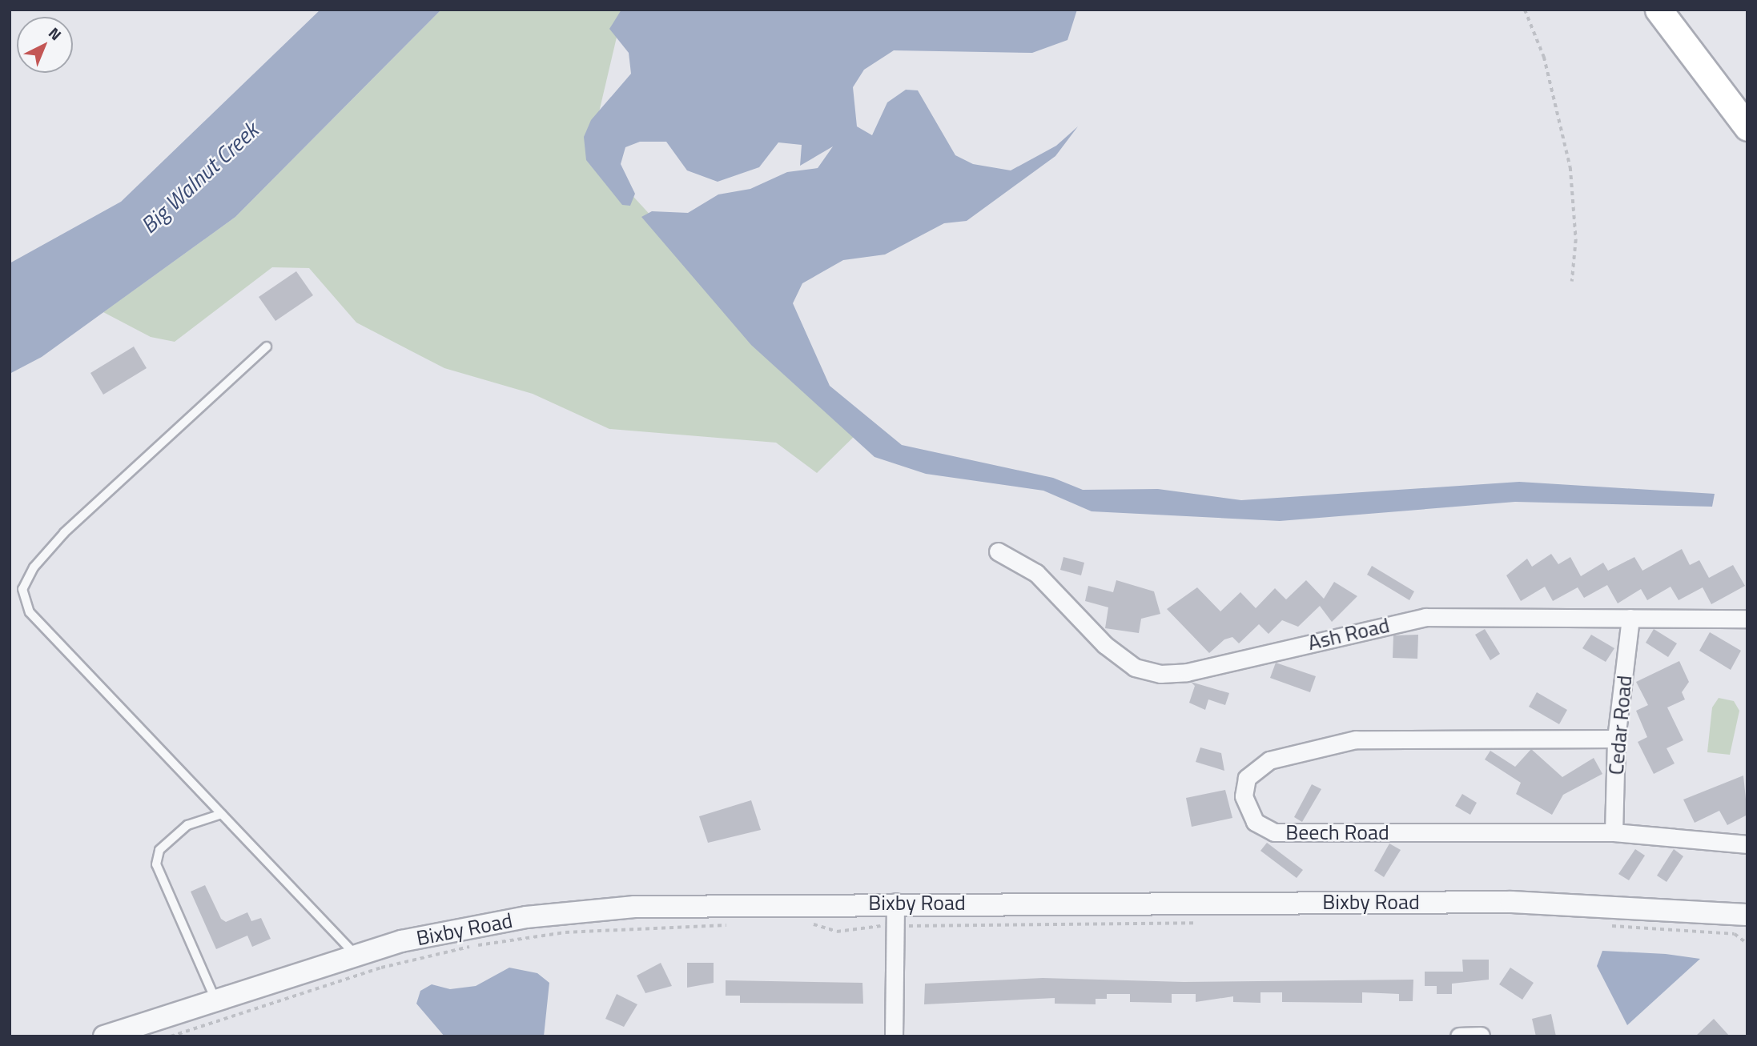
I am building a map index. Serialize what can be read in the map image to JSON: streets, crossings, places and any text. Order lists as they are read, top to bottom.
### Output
{
  "streets": {
    "street": [
      "Ash Road",
      "Cedar Road",
      "Beech Road",
      "Bixby Road"
    ]
  },
  "crossings": [
    ["Ash Road", "Cedar Road"],
    ["Cedar Road", "Beech Road"]
  ],
  "water": ["Big Walnut Creek"],
  "north": "top right"
}
